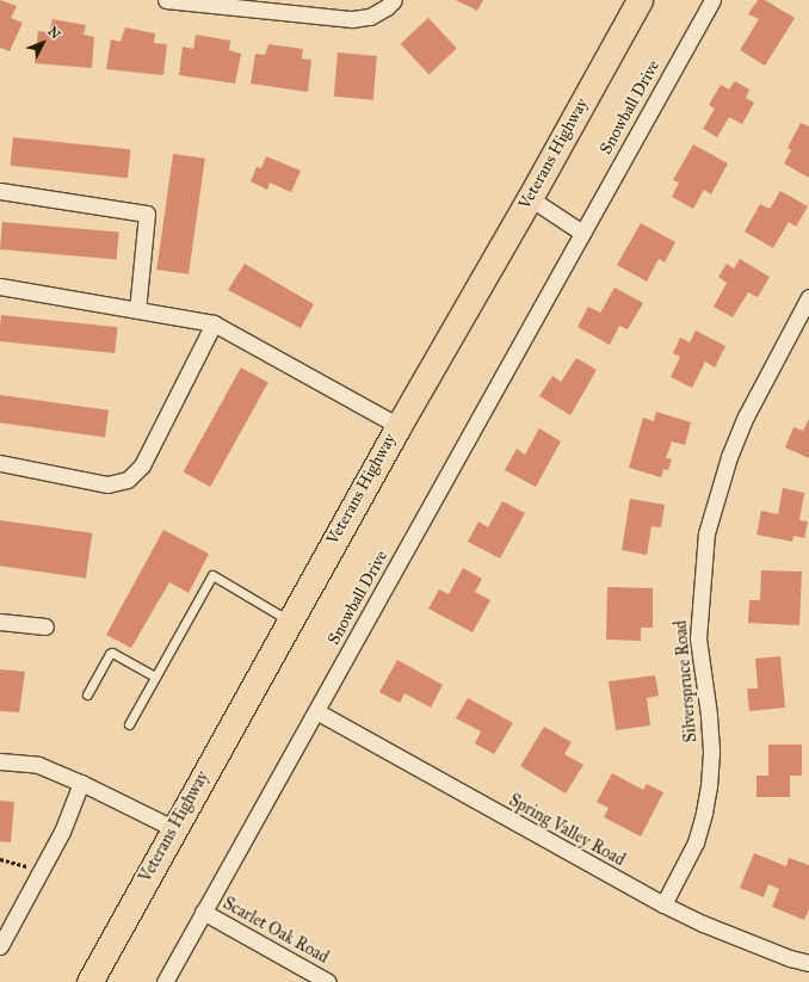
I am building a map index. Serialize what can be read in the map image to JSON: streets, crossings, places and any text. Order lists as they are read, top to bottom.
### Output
{
  "streets": {
    "main road": ["Veterans Highway"],
    "street": [
      "Snowball Drive",
      "Silverspruce Road",
      "Spring Valley Road",
      "Scarlet Oak Road"
    ]
  },
  "crossings": [
    ["Snowball Drive", "Spring Valley Road"],
    ["Snowball Drive", "Scarlet Oak Road"],
    ["Silverspruce Road", "Spring Valley Road"]
  ],
  "north": "top right"
}
